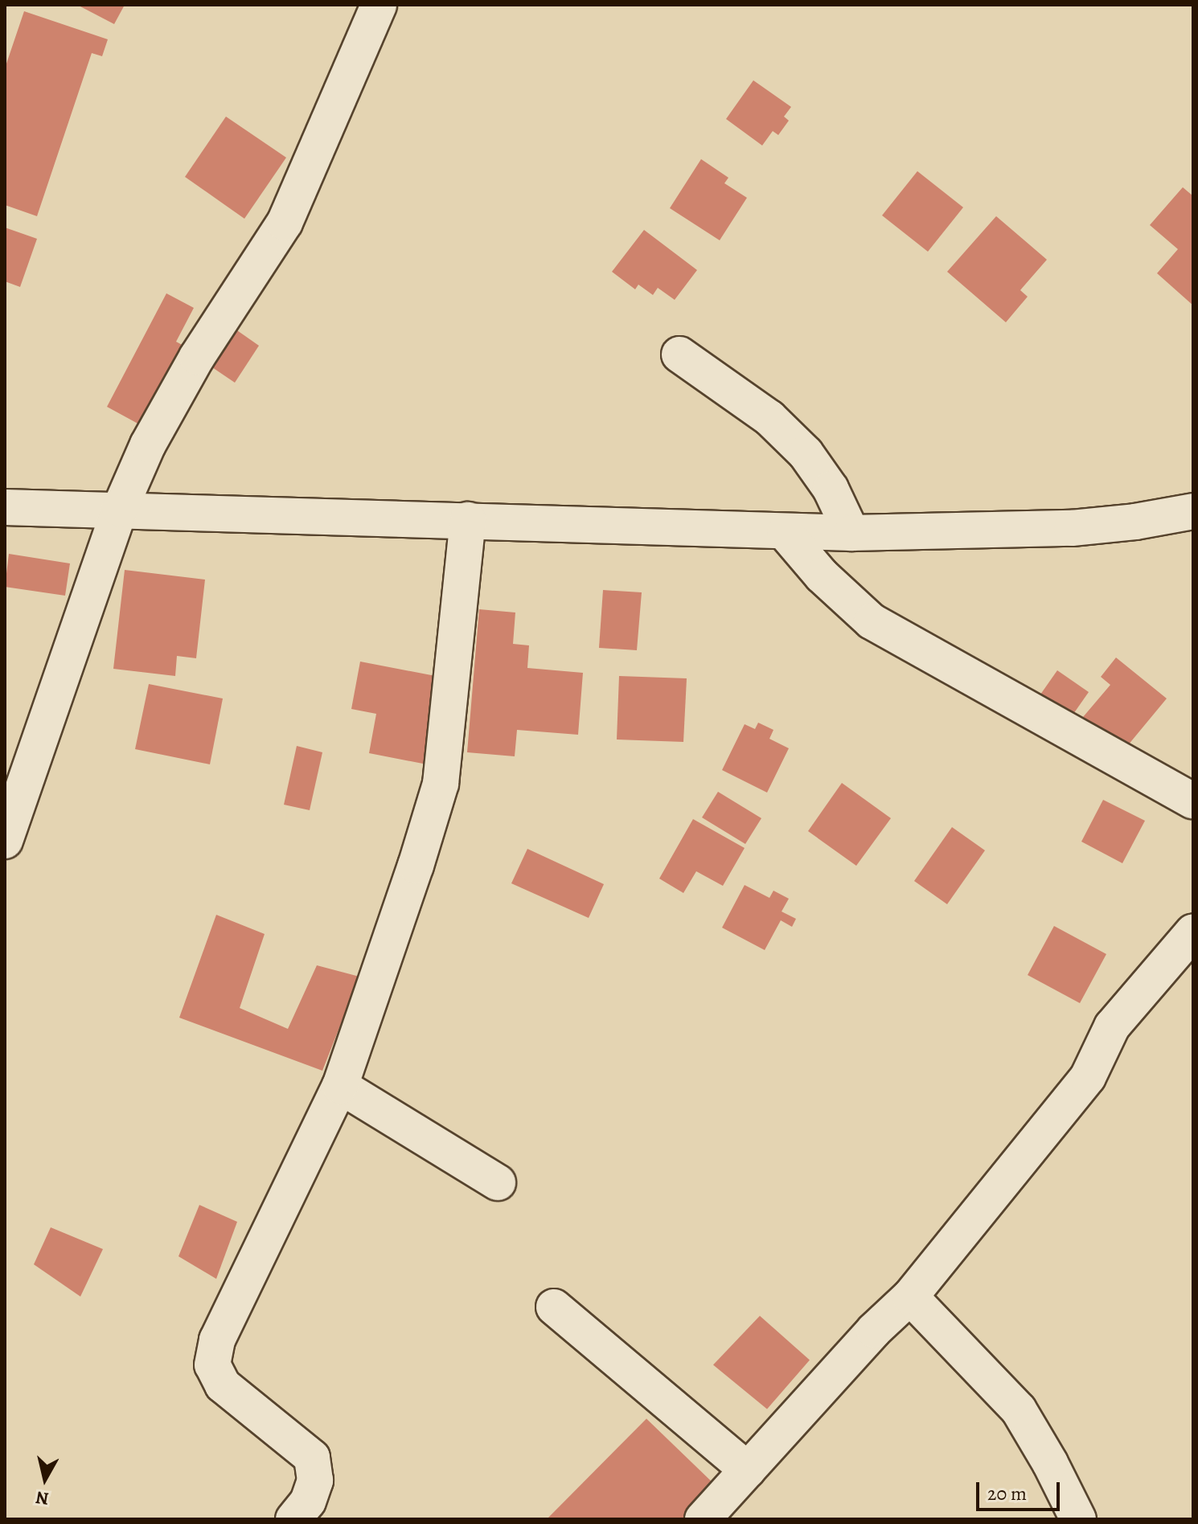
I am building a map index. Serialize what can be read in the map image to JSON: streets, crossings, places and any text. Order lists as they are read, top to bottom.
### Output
{
  "scale_bar": "20 m",
  "north": "bottom"
}
